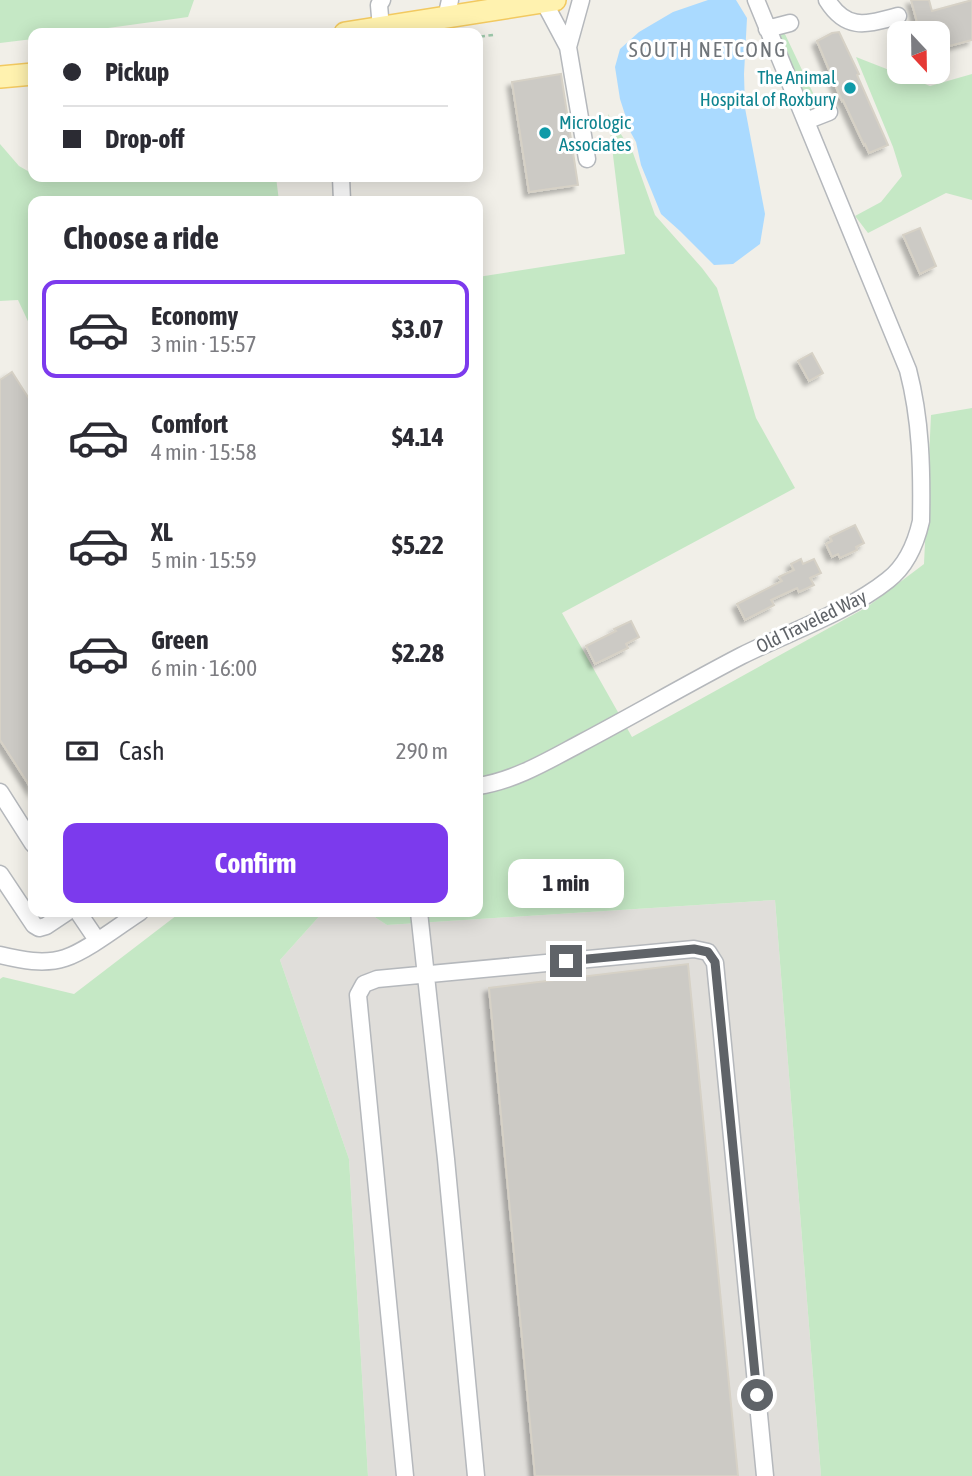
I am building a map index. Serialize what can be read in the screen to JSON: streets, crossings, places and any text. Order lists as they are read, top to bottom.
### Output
{
  "streets": {
    "street": ["Old Traveled Way"]
  },
  "districts": ["SOUTH NETCONG"],
  "places": ["The Animal Hospital of Roxbury", "Micrologic Associates"],
  "north": "bottom",
  "page": {
    "banner": ["Pickup", "Drop-off"],
    "heading": "Choose a ride",
    "list": [
      {
        "name": "Economy",
        "note": "3 min · 15:57",
        "value": "$3.07"
      },
      {
        "name": "Comfort",
        "note": "4 min · 15:58",
        "value": "$4.14"
      },
      {
        "name": "XL",
        "note": "5 min · 15:59",
        "value": "$5.22"
      },
      {
        "name": "Green",
        "note": "6 min · 16:00",
        "value": "$2.28"
      }
    ],
    "pay": ["Cash", "290 m"],
    "buttons": "Confirm",
    "bubble": "1 min"
  }
}
